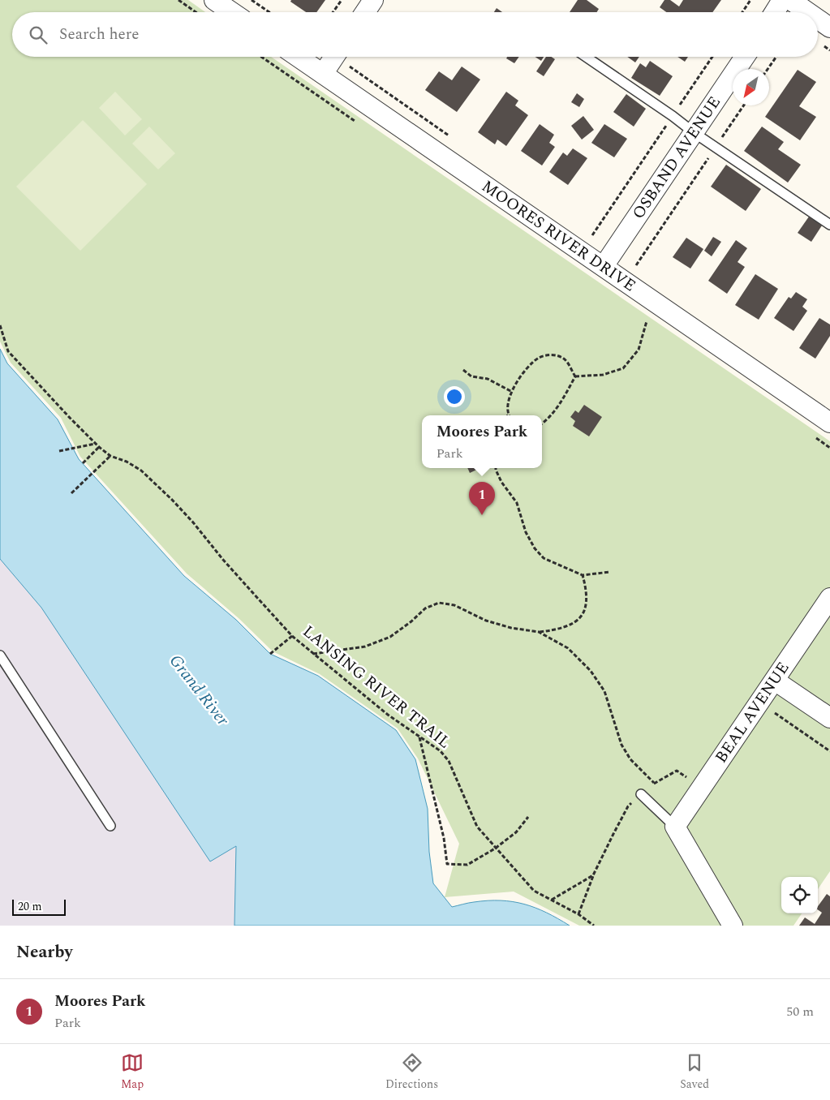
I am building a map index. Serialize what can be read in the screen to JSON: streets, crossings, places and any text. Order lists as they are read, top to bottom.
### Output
{
  "streets": {
    "street": ["OSBAND AVENUE", "MOORES RIVER DRIVE", "BEAL AVENUE"],
    "path": ["LANSING RIVER TRAIL"]
  },
  "crossings": [
    ["OSBAND AVENUE", "MOORES RIVER DRIVE"]
  ],
  "water": ["Grand River"],
  "scale_bar": "20 m",
  "north": "bottom left",
  "page": {
    "search": "Search here",
    "popup": ["Moores Park", "Park"],
    "pins": "1",
    "scale": "20 m",
    "heading": "Nearby",
    "list": [
      {
        "mark": "1",
        "name": "Moores Park",
        "note": "Park",
        "value": "50 m"
      }
    ],
    "nav": ["Map", "Directions", "Saved"]
  }
}
